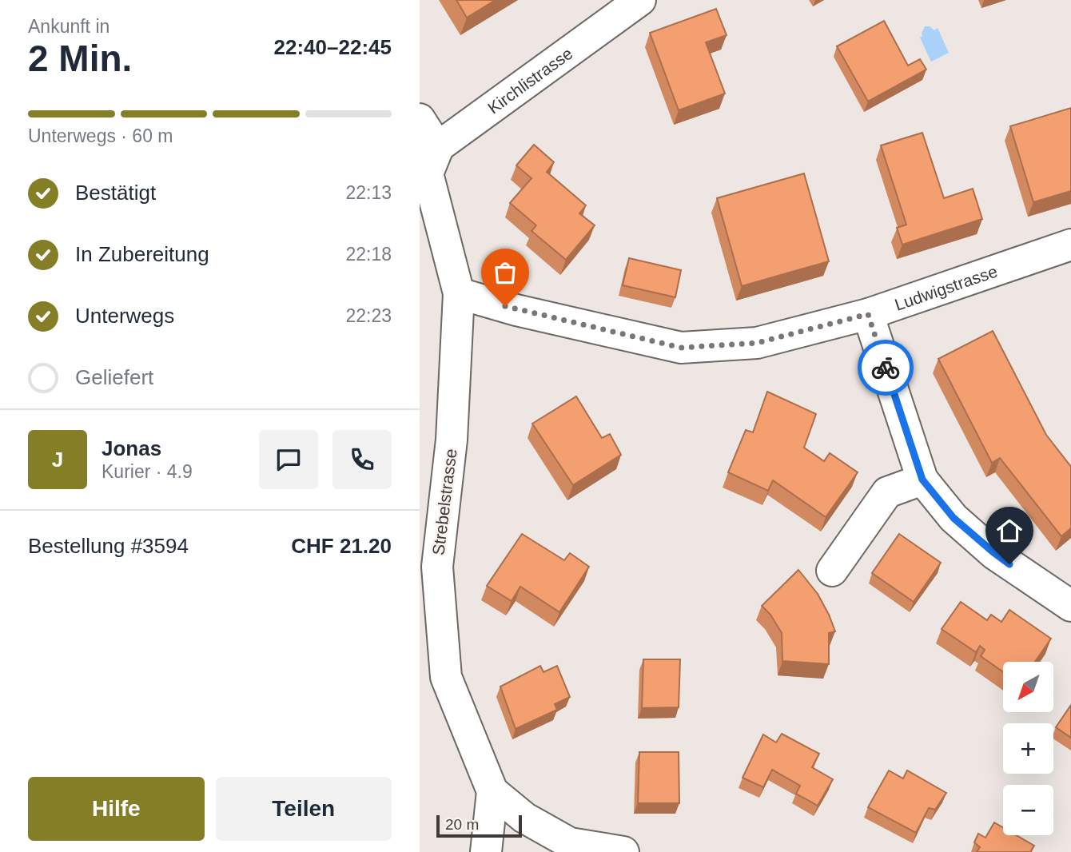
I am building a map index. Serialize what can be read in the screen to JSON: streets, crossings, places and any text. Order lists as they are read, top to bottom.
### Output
{
  "streets": {
    "street": ["Kirchlistrasse", "Ludwigstrasse", "Strebelstrasse"]
  },
  "crossings": [
    ["Kirchlistrasse", "Strebelstrasse"],
    ["Ludwigstrasse", "Strebelstrasse"]
  ],
  "scale_bar": "20 m",
  "north": "bottom left",
  "page": {
    "heading": ["2 Min.", "Ankunft in", "22:40–22:45"],
    "panel": [
      "Jonas",
      "Kurier · 4.9",
      "Bestellung #3594",
      "CHF 21.20"
    ],
    "bar": "Unterwegs · 60 m",
    "list": [
      ["Bestätigt", "22:13"],
      ["In Zubereitung", "22:18"],
      ["Unterwegs", "22:23"],
      "Geliefert"
    ],
    "round": "J",
    "map_buttons": ["+", "−"],
    "buttons": ["Hilfe", "Teilen"],
    "scale": "20 m"
  }
}
